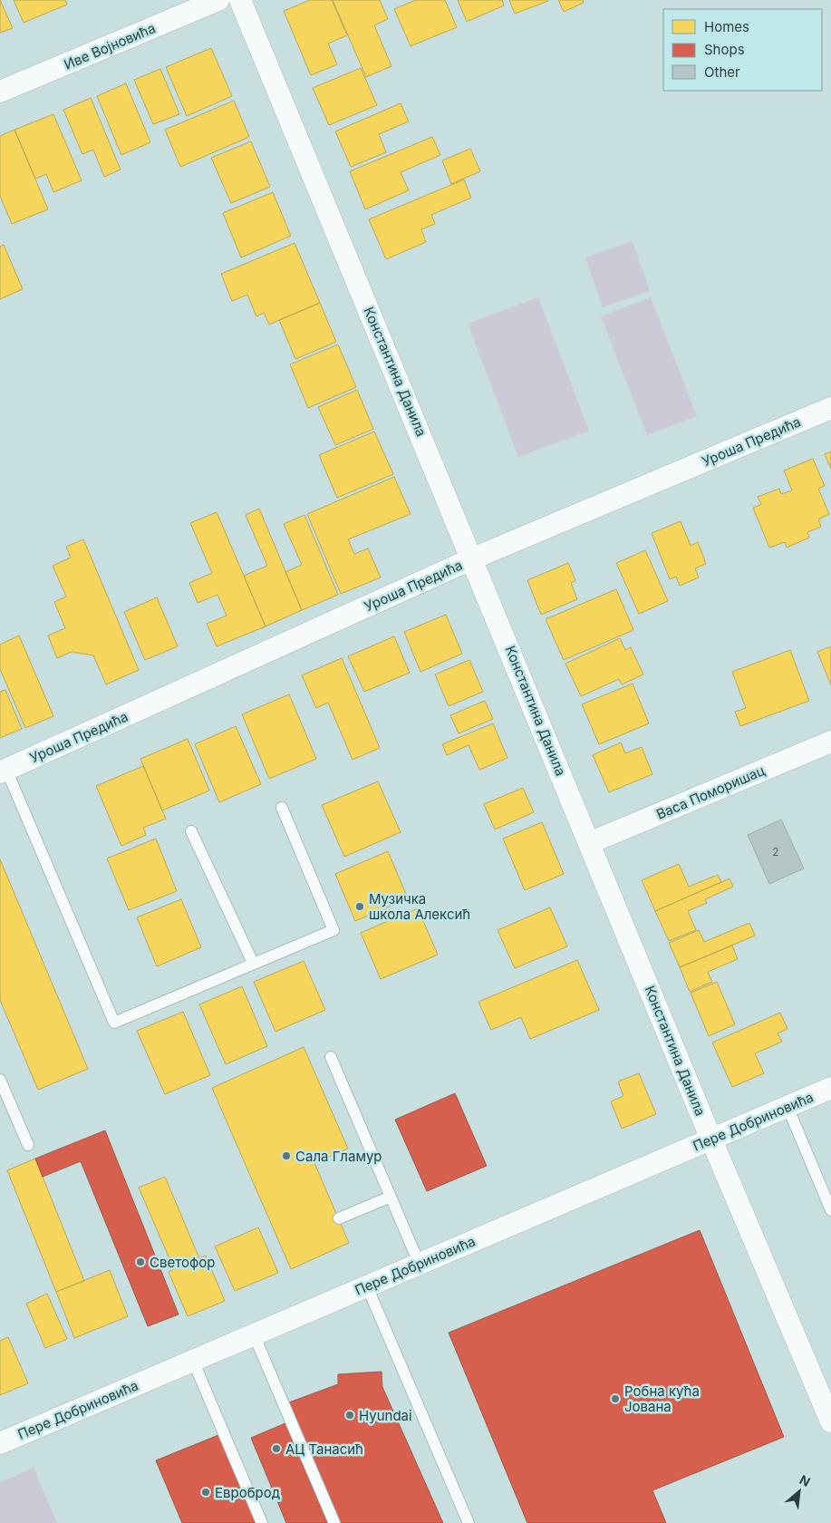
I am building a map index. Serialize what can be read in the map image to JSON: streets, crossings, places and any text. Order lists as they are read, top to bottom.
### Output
{
  "streets": {
    "street": [
      "Иве Војновића",
      "Константина Данила",
      "Уроша Предића",
      "Васа Поморишац",
      "Пере Добриновића"
    ]
  },
  "crossings": [
    ["Константина Данила", "Уроша Предића"],
    ["Константина Данила", "Васа Поморишац"],
    ["Константина Данила", "Пере Добриновића"]
  ],
  "places": [
    "Музичка школа Алексић",
    "Сала Гламур",
    "Светофор",
    "Робна кућа Јована",
    "Hyundai",
    "АЦ Танасић",
    "Евроброд"
  ],
  "house_numbers": ["2"],
  "legend": ["Homes", "Shops", "Other"],
  "north": "top right"
}
